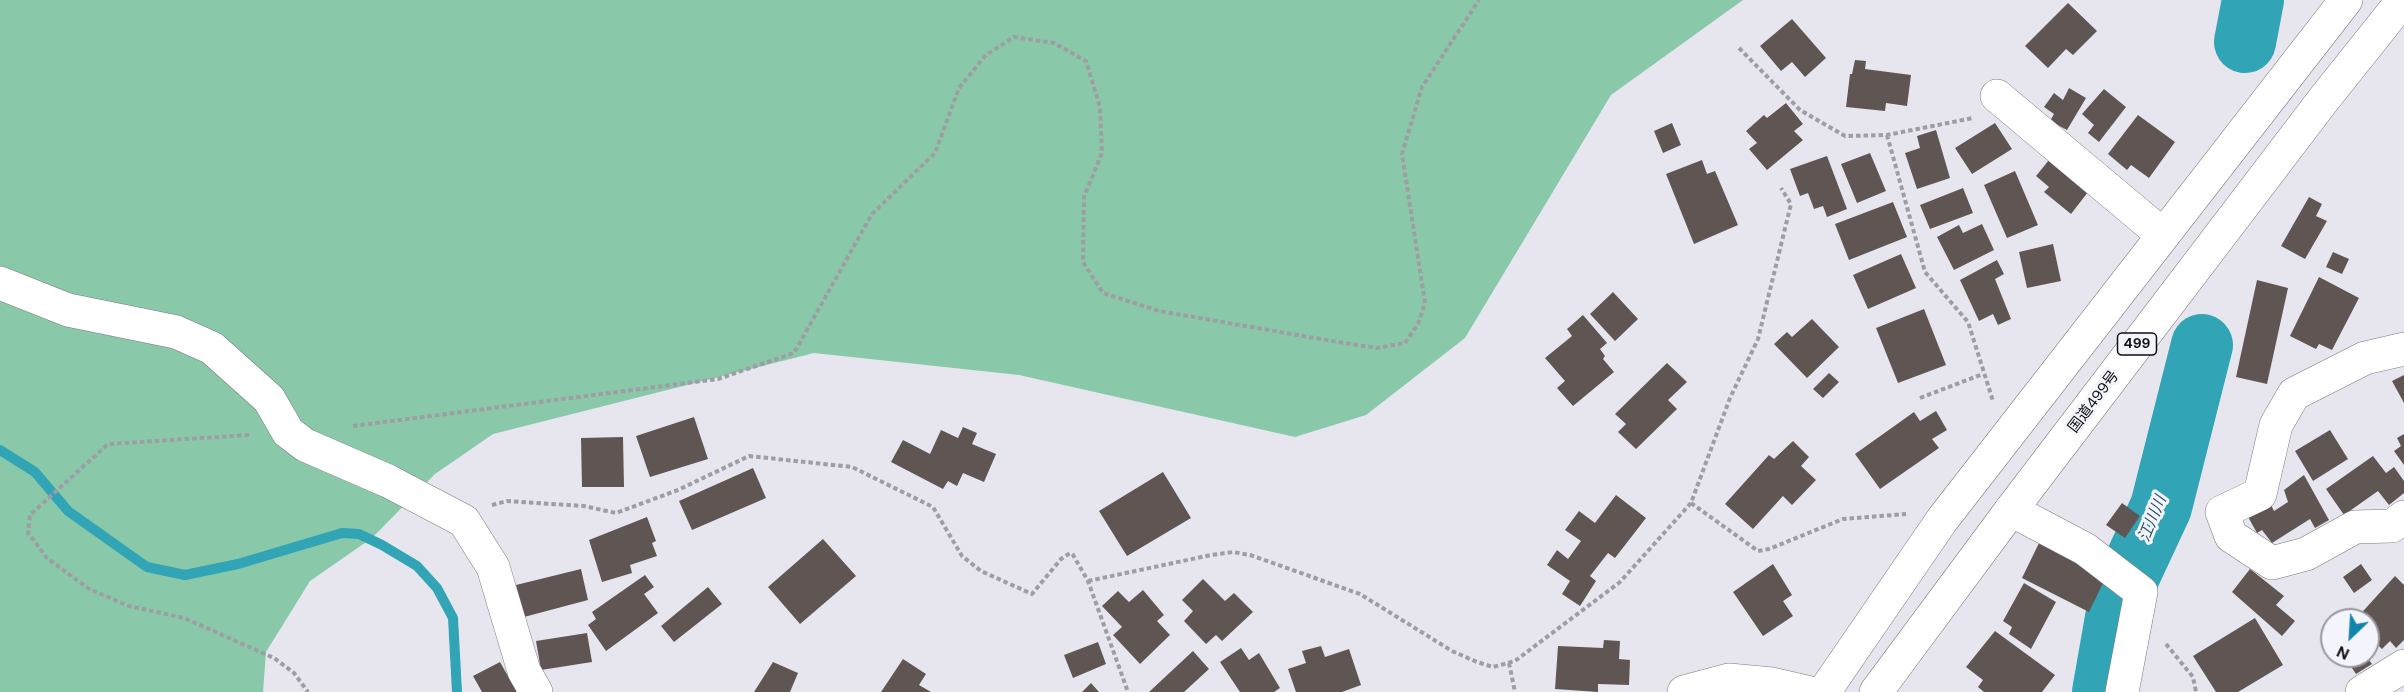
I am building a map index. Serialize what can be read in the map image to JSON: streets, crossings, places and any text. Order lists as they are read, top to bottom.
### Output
{
  "streets": {
    "main road": ["499", "国道499号"]
  },
  "water": ["江川川"],
  "north": "bottom left"
}
